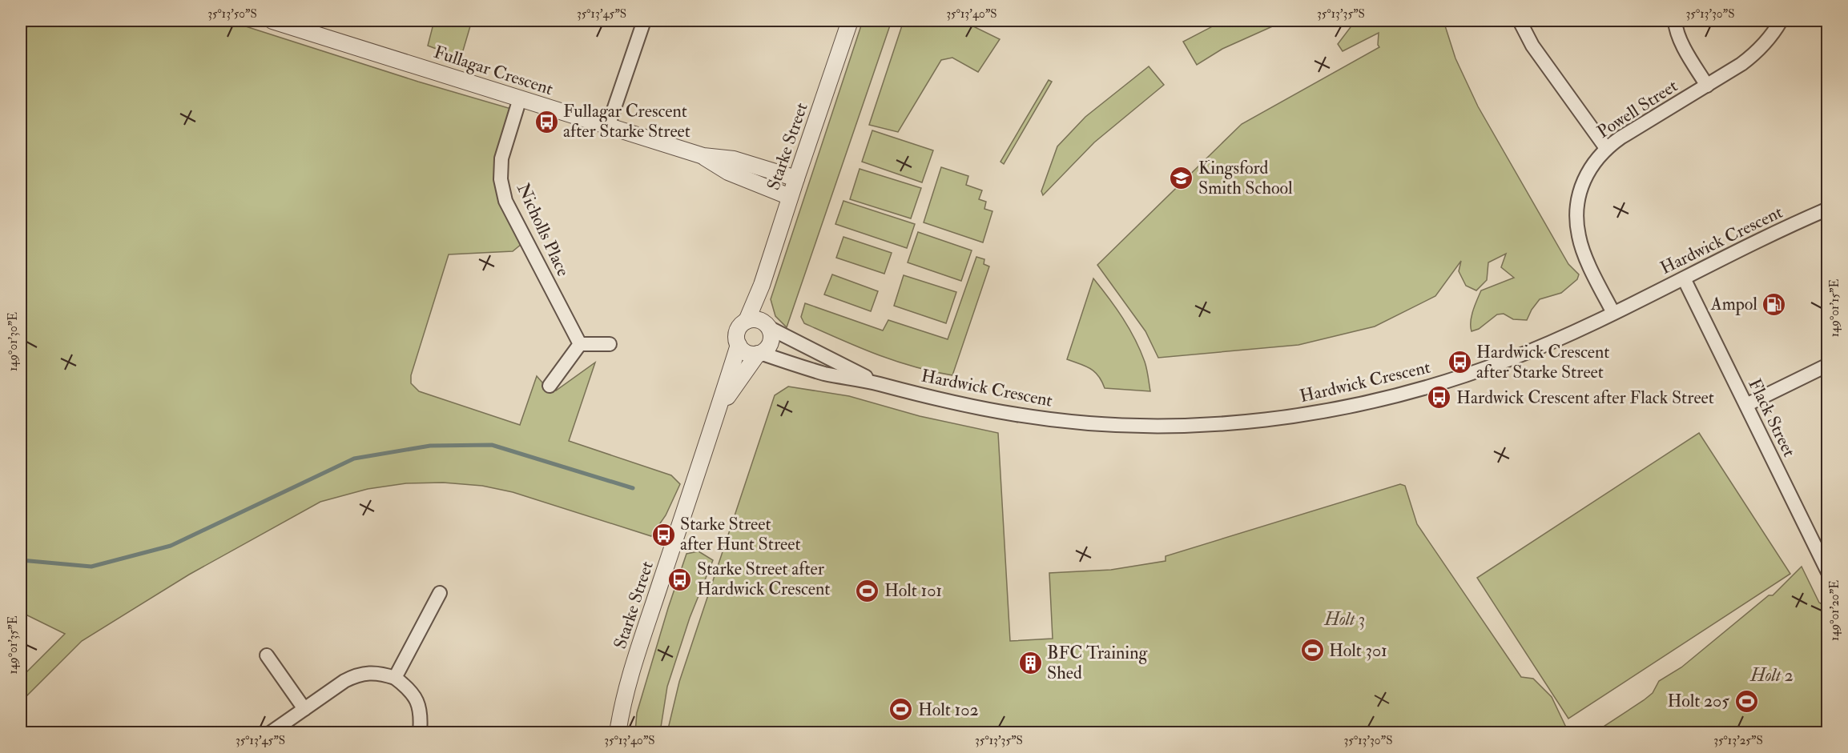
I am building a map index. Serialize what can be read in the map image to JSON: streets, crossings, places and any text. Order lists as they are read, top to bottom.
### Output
{
  "streets": {
    "street": [
      "Fullagar Crescent",
      "Powell Street",
      "Starke Street",
      "Nicholls Place",
      "Hardwick Crescent",
      "Flack Street"
    ]
  },
  "crossings": [
    ["Fullagar Crescent", "Starke Street"],
    ["Fullagar Crescent", "Nicholls Place"],
    ["Powell Street", "Hardwick Crescent"],
    ["Starke Street", "Hardwick Crescent"],
    ["Hardwick Crescent", "Flack Street"]
  ],
  "parks": ["Holt 3", "Holt 2"],
  "places": {
    "bus stop": [
      "Fullagar Crescent after Starke Street",
      "Hardwick Crescent after Starke Street",
      "Hardwick Crescent after Flack Street",
      "Starke Street after Hunt Street",
      "Starke Street after Hardwick Crescent"
    ],
    "school or university": ["Kingsford Smith School"],
    "fuel station": ["Ampol"],
    "sports": [
      "Holt 101",
      "Holt 301",
      "Holt 205",
      "Holt 102"
    ],
    "building": ["BFC Training Shed"]
  },
  "coordinates": [
    "35°13'50\"S",
    "35°13'45\"S",
    "35°13'40\"S",
    "35°13'35\"S",
    "35°13'30\"S",
    "149°01'15\"E",
    "149°01'30\"E",
    "149°01'20\"E",
    "149°01'35\"E",
    "35°13'25\"S"
  ]
}
